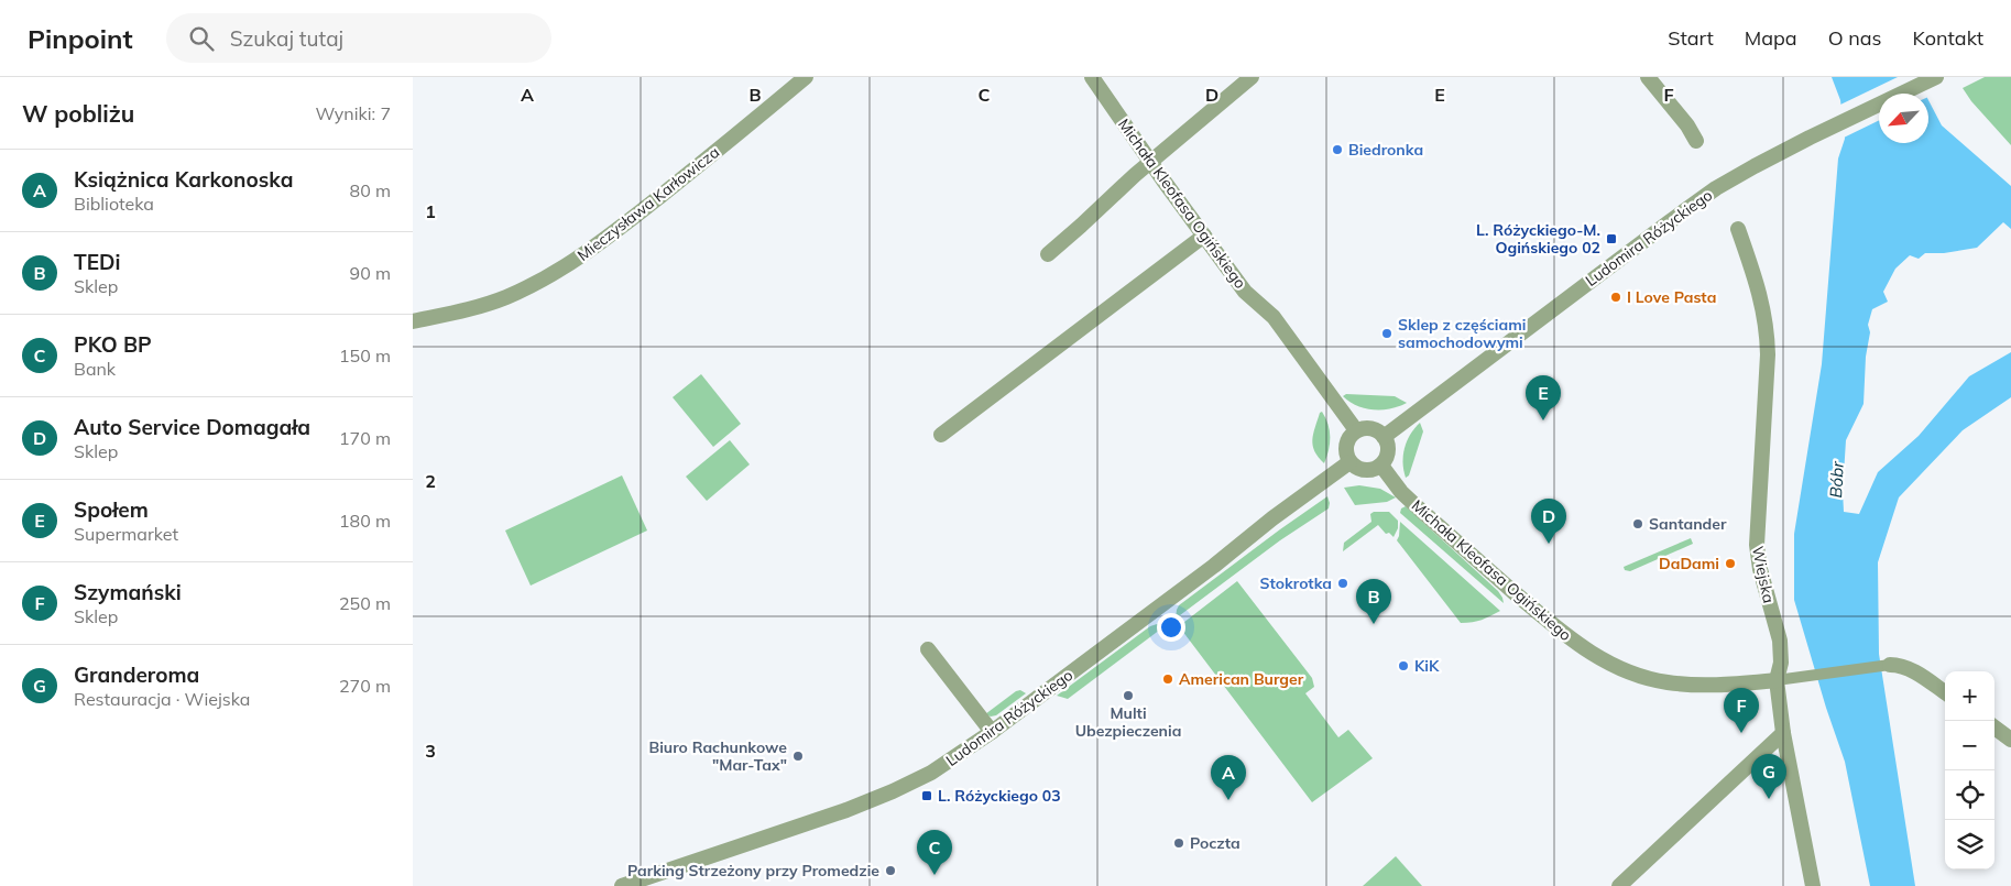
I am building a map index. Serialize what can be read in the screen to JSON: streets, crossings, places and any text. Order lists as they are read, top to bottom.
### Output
{
  "streets": {
    "street": [
      "Mieczysława Karłowicza",
      "Michała Kleofasa Ogińskiego",
      "Ludomira Różyckiego",
      "Wiejska"
    ]
  },
  "crossings": [
    ["Michała Kleofasa Ogińskiego", "Ludomira Różyckiego"],
    ["Michała Kleofasa Ogińskiego", "Wiejska"]
  ],
  "water": ["Bóbr"],
  "places": {
    "other": [
      "Biedronka",
      "I Love Pasta",
      "Sklep z częściami samochodowymi",
      "Santander",
      "DaDami",
      "Stokrotka",
      "KiK",
      "American Burger",
      "Multi Ubezpieczenia",
      "Biuro Rachunkowe \"Mar-Tax\"",
      "Poczta",
      "Parking Strzeżony przy Promedzie"
    ],
    "transit": ["L. Różyckiego-M. Ogińskiego 02", "L. Różyckiego 03"]
  },
  "north": "bottom left",
  "page": {
    "header": "Pinpoint",
    "search": "Szukaj tutaj",
    "nav": [
      "Start",
      "Mapa",
      "O nas",
      "Kontakt"
    ],
    "heading": ["W pobliżu", "Wyniki: 7"],
    "list": [
      {
        "mark": "A",
        "name": "Książnica Karkonoska",
        "note": "Biblioteka",
        "value": "80 m"
      },
      {
        "mark": "B",
        "name": "TEDi",
        "note": "Sklep",
        "value": "90 m"
      },
      {
        "mark": "C",
        "name": "PKO BP",
        "note": "Bank",
        "value": "150 m"
      },
      {
        "mark": "D",
        "name": "Auto Service Domagała",
        "note": "Sklep",
        "value": "170 m"
      },
      {
        "mark": "E",
        "name": "Społem",
        "note": "Supermarket",
        "value": "180 m"
      },
      {
        "mark": "F",
        "name": "Szymański",
        "note": "Sklep",
        "value": "250 m"
      },
      {
        "mark": "G",
        "name": "Granderoma",
        "note": "Restauracja · Wiejska",
        "value": "270 m"
      }
    ],
    "pins": [
      "E",
      "D",
      "B",
      "F",
      "G",
      "A",
      "C"
    ],
    "map_buttons": ["+", "−"]
  },
  "grid": {
    "columns": [
      "A",
      "B",
      "C",
      "D",
      "E",
      "F"
    ],
    "rows": ["1", "2", "3"]
  }
}
